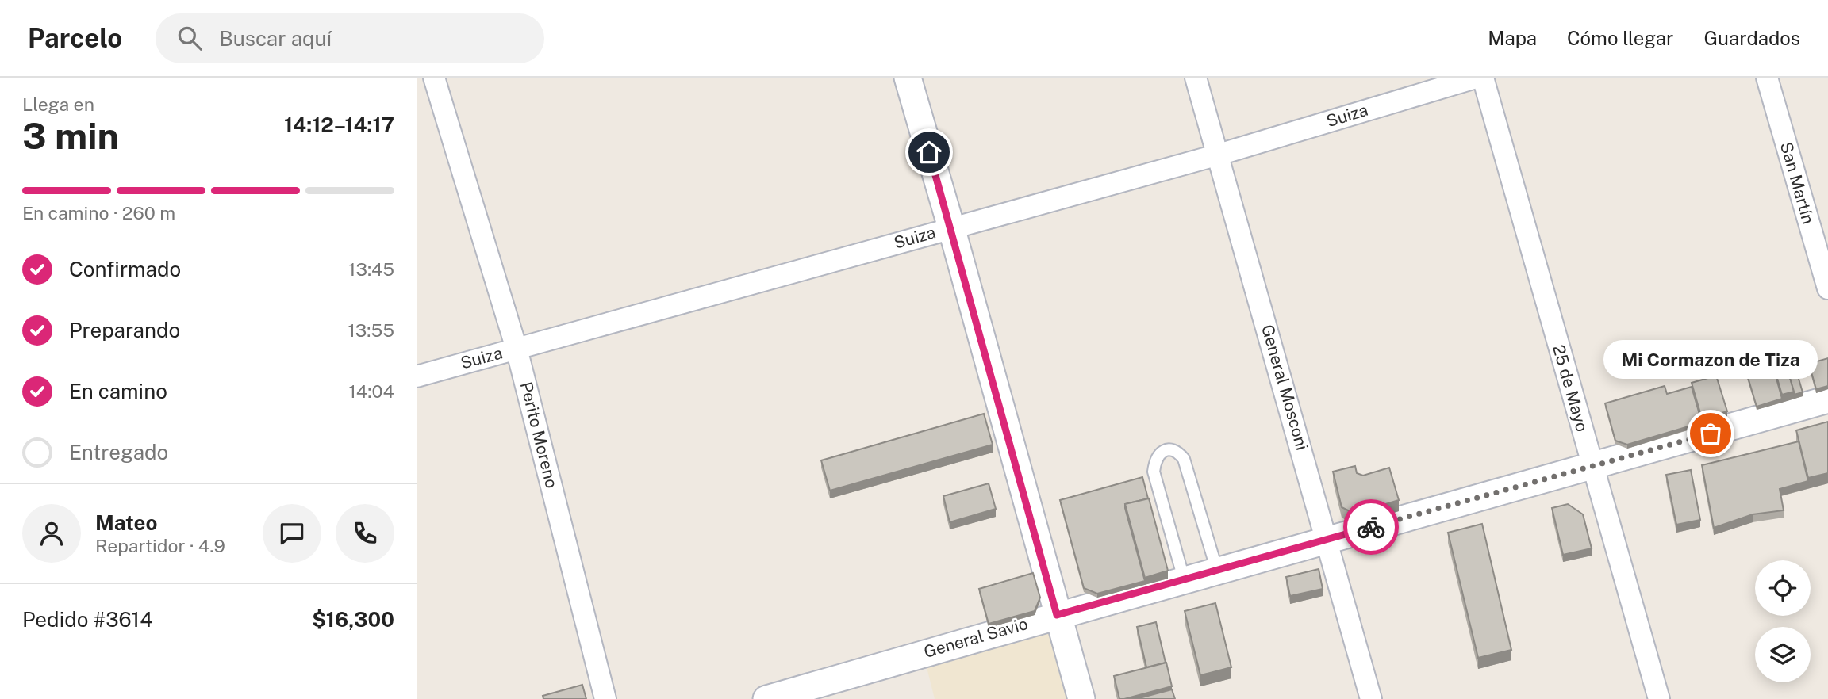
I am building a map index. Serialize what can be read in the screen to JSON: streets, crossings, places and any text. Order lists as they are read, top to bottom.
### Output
{
  "streets": {
    "street": [
      "Suiza",
      "San Martín",
      "General Mosconi",
      "25 de Mayo",
      "Perito Moreno",
      "General Savio"
    ]
  },
  "crossings": [
    ["Suiza", "General Mosconi"],
    ["Suiza", "Perito Moreno"],
    ["General Mosconi", "General Savio"],
    ["25 de Mayo", "General Savio"]
  ],
  "places": ["Mi Cormazon de Tiza"],
  "page": {
    "header": "Parcelo",
    "search": "Buscar aquí",
    "nav": ["Mapa", "Cómo llegar", "Guardados"],
    "heading": ["3 min", "Llega en", "14:12–14:17"],
    "panel": [
      "Mateo",
      "Repartidor · 4.9",
      "Pedido #3614",
      "$16,300"
    ],
    "bar": "En camino · 260 m",
    "list": [
      ["Confirmado", "13:45"],
      ["Preparando", "13:55"],
      ["En camino", "14:04"],
      "Entregado"
    ],
    "bubble": "Mi Cormazon de Tiza"
  }
}
